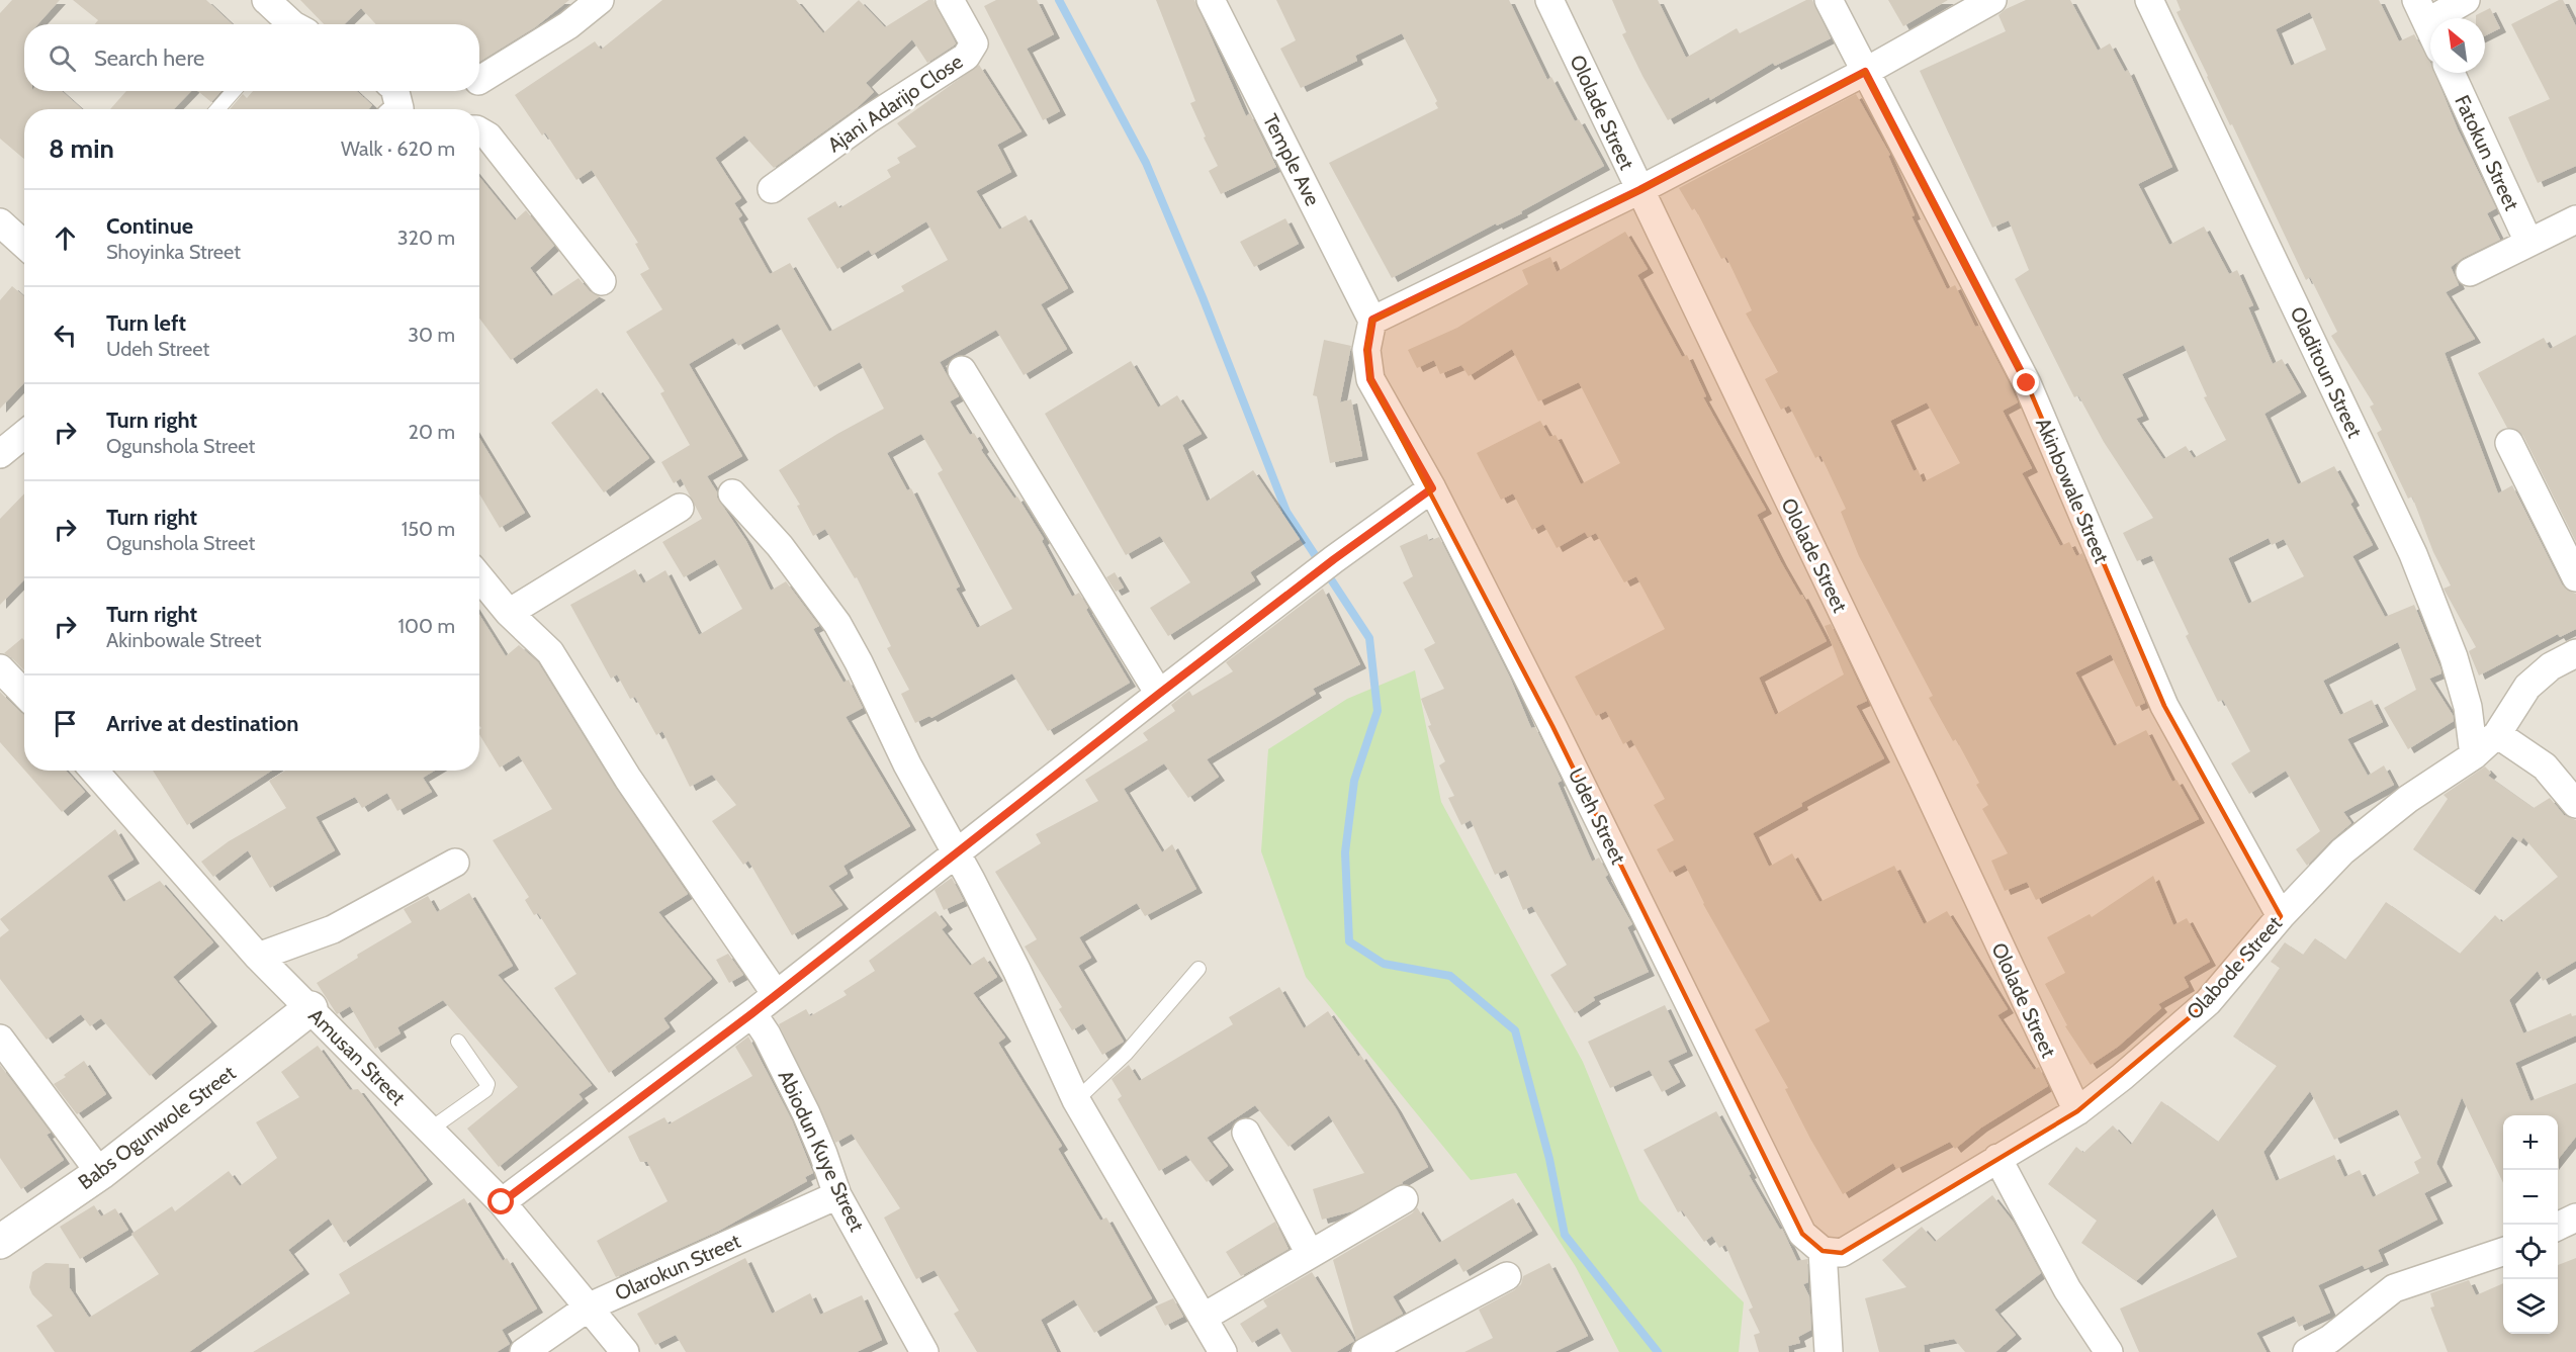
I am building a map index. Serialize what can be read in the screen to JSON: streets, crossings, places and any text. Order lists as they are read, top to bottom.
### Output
{
  "streets": {
    "street": [
      "Ajani Adarijo Close",
      "Ololade Street",
      "Fatokun Street",
      "Temple Ave",
      "Oladitoun Street",
      "Akinbowale Street",
      "Udeh Street",
      "Olabode Street",
      "Amusan Street",
      "Babs Ogunwole Street",
      "Abiodun Kuye Street",
      "Olarokun Street"
    ]
  },
  "crossings": [
    ["Ololade Street", "Olabode Street"],
    ["Temple Ave", "Udeh Street"],
    ["Oladitoun Street", "Olabode Street"],
    ["Akinbowale Street", "Olabode Street"],
    ["Udeh Street", "Olabode Street"],
    ["Amusan Street", "Babs Ogunwole Street"],
    ["Amusan Street", "Olarokun Street"],
    ["Abiodun Kuye Street", "Olarokun Street"]
  ],
  "north": "top left",
  "page": {
    "search": "Search here",
    "heading": ["8 min", "Walk · 620 m"],
    "list": [
      ["Continue", "Shoyinka Street", "320 m"],
      ["Turn left", "Udeh Street", "30 m"],
      ["Turn right", "Ogunshola Street", "20 m"],
      ["Turn right", "Ogunshola Street", "150 m"],
      ["Turn right", "Akinbowale Street", "100 m"],
      "Arrive at destination"
    ],
    "map_buttons": ["+", "−"]
  }
}
